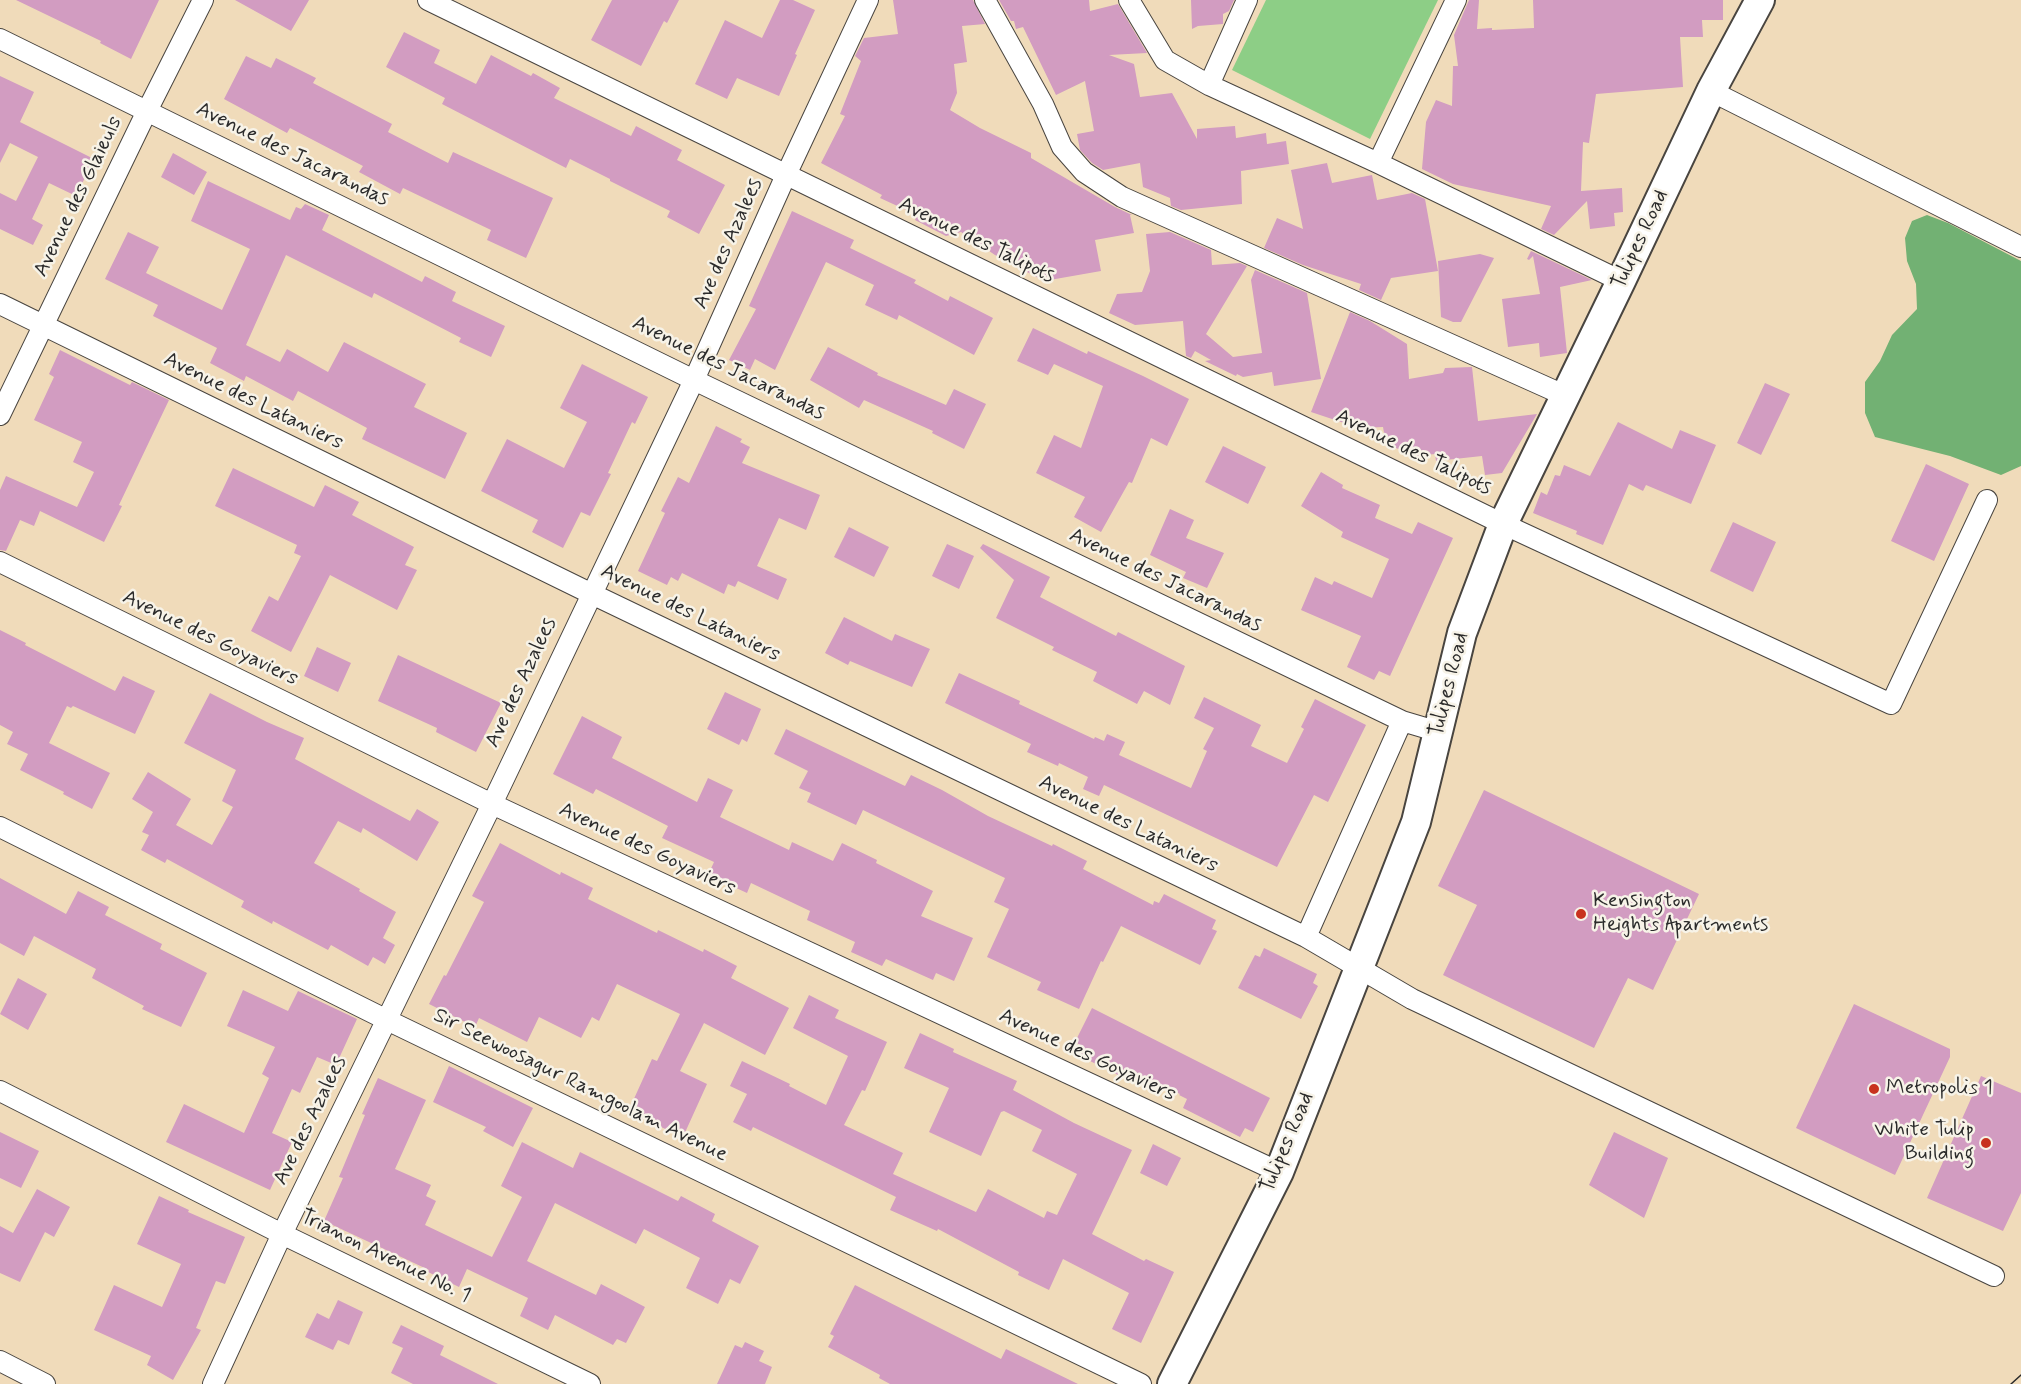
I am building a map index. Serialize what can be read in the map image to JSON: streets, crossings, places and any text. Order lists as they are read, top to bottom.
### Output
{
  "streets": {
    "main road": ["Tulipes Road"],
    "street": [
      "Avenue des Jacarandas",
      "Avenue des Glaieuls",
      "Avenue des Talipots",
      "Ave des Azalees",
      "Avenue des Lataniers",
      "Avenue des Goyaviers",
      "Sir Seewoosagur Ramgoolam Avenue",
      "Trianon Avenue No. 1"
    ]
  },
  "crossings": [
    ["Avenue des Jacarandas", "Avenue des Glaieuls"],
    ["Avenue des Jacarandas", "Tulipes Road"],
    ["Avenue des Jacarandas", "Ave des Azalees"],
    ["Avenue des Glaieuls", "Avenue des Lataniers"],
    ["Tulipes Road", "Avenue des Talipots"],
    ["Tulipes Road", "Avenue des Lataniers"],
    ["Tulipes Road", "Avenue des Goyaviers"],
    ["Avenue des Talipots", "Ave des Azalees"],
    ["Ave des Azalees", "Avenue des Lataniers"],
    ["Ave des Azalees", "Avenue des Goyaviers"],
    ["Ave des Azalees", "Sir Seewoosagur Ramgoolam Avenue"],
    ["Ave des Azalees", "Trianon Avenue No. 1"]
  ],
  "places": ["Kensington Heights Apartments", "Metropolis 1", "White Tulip Building"]
}
